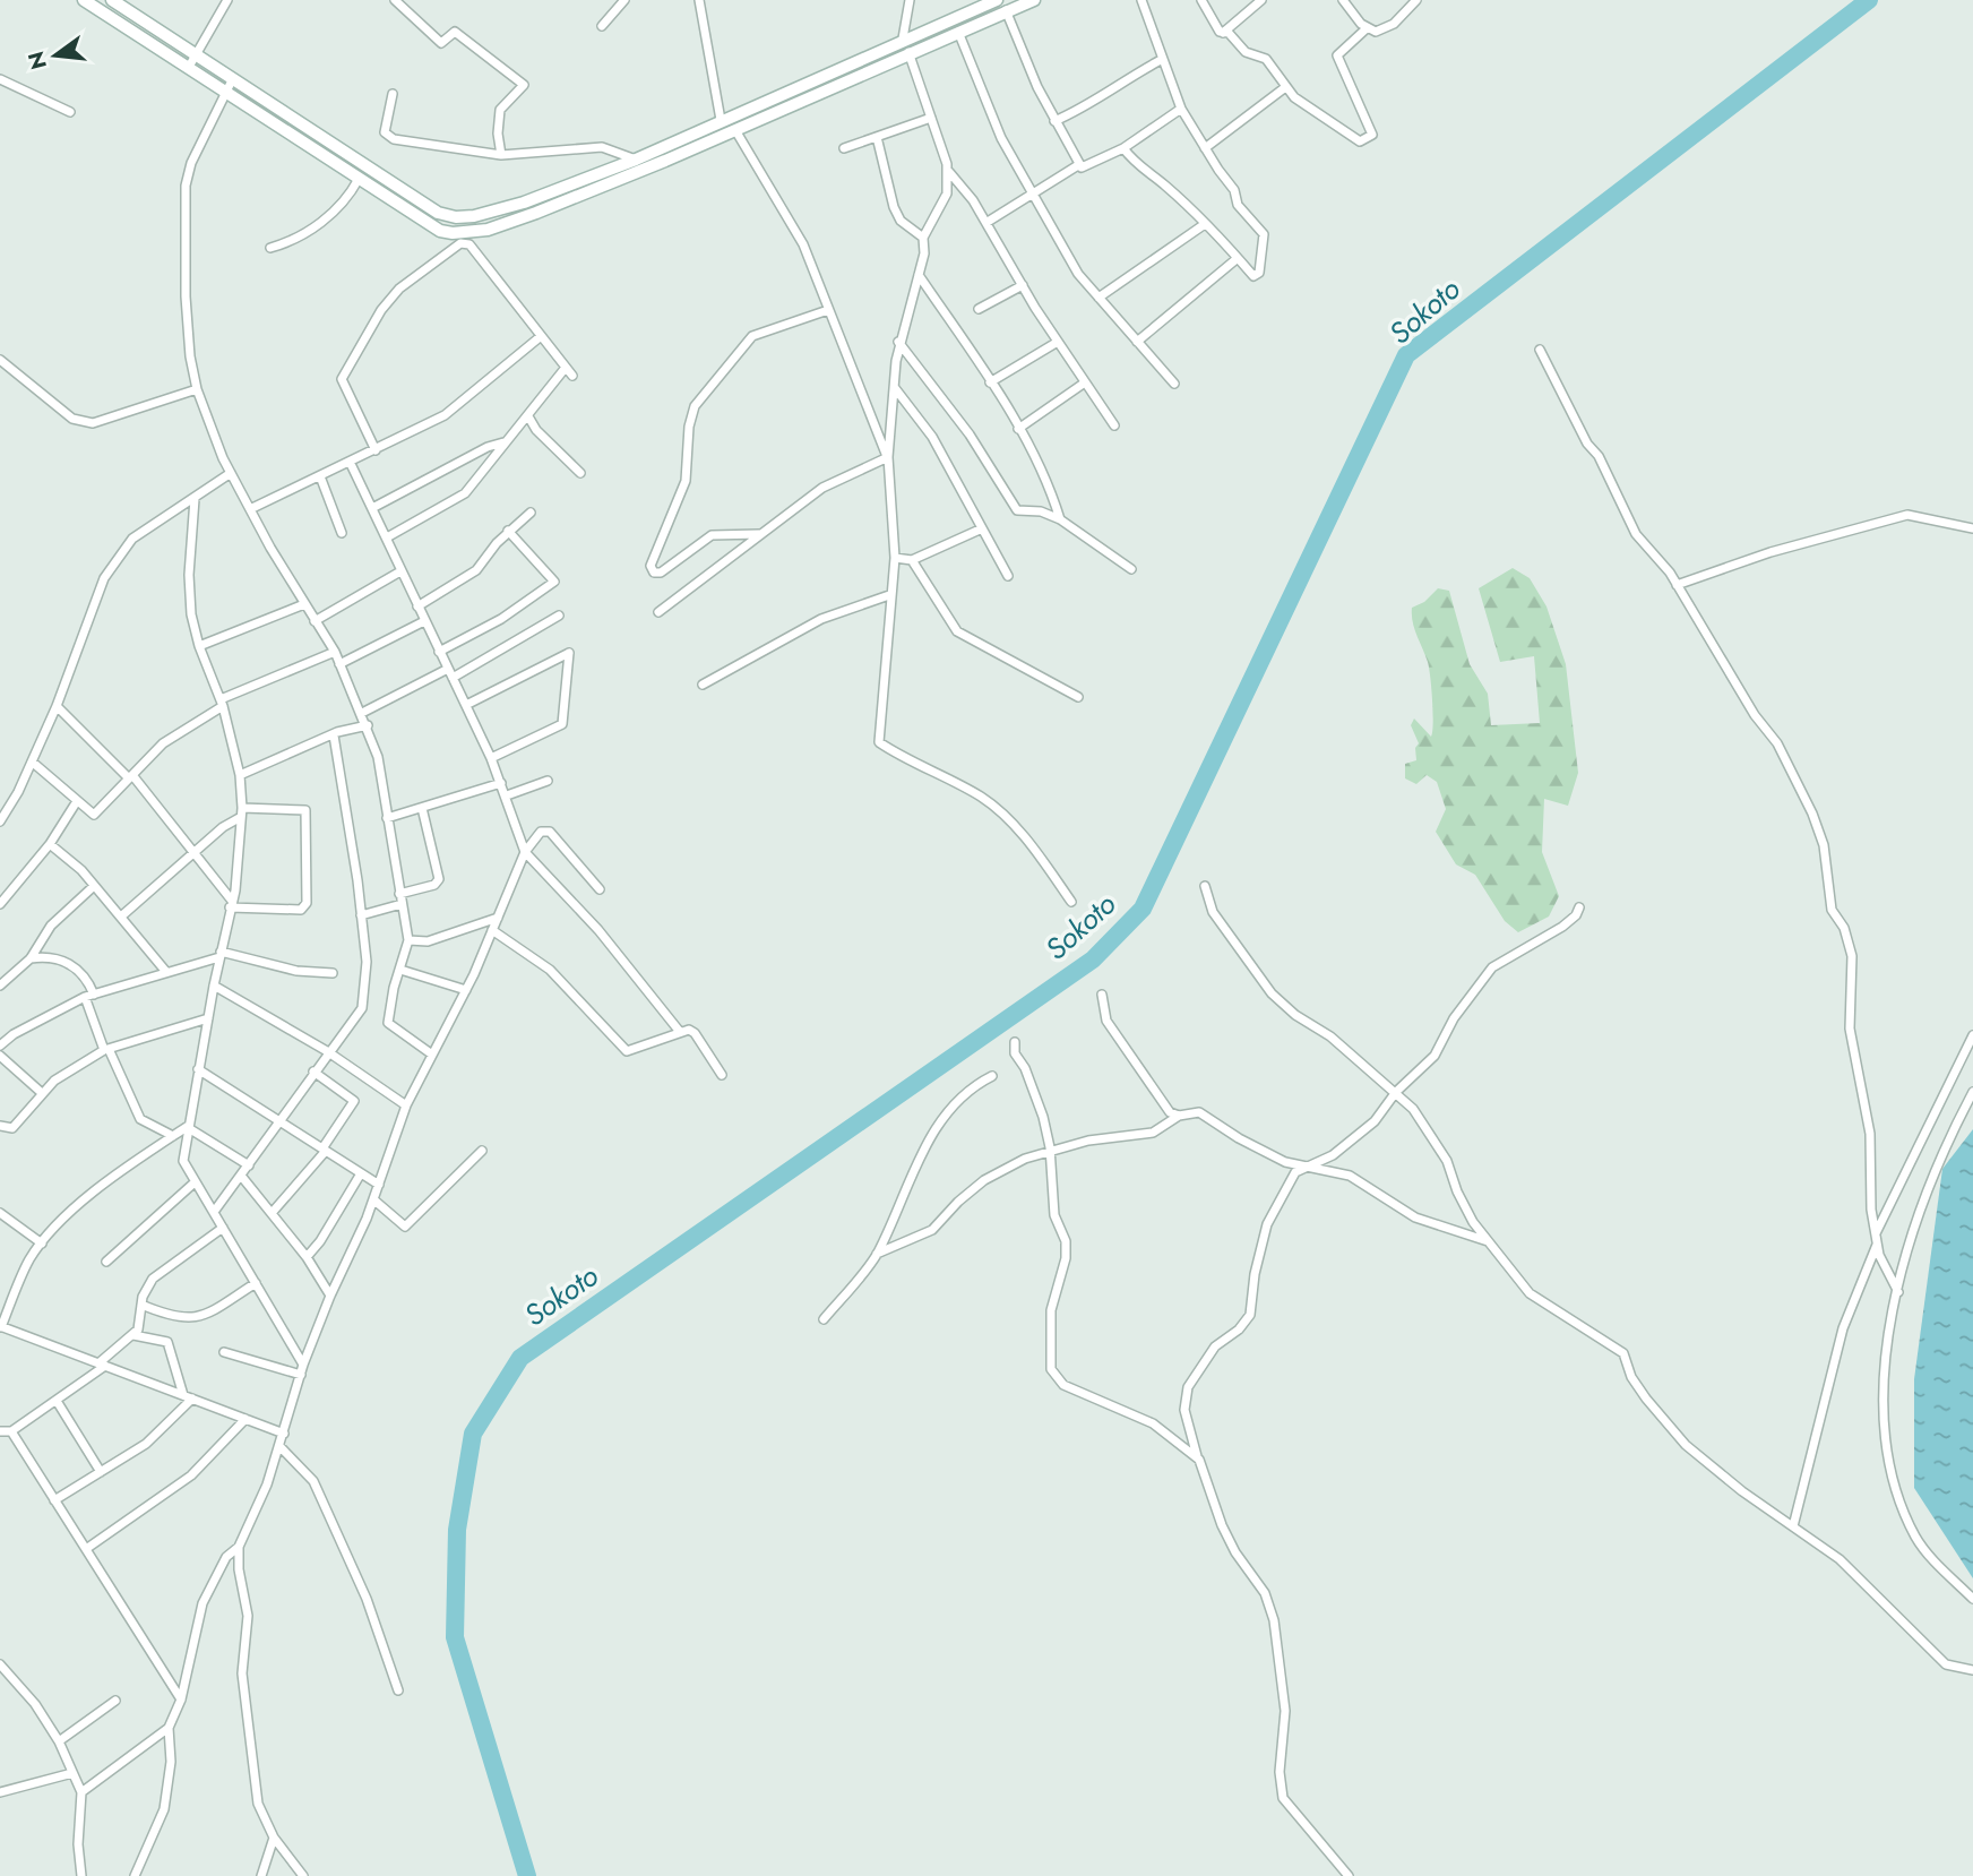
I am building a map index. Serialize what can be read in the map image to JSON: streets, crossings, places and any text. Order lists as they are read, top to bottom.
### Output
{
  "water": ["Sokoto"],
  "north": "left"
}
